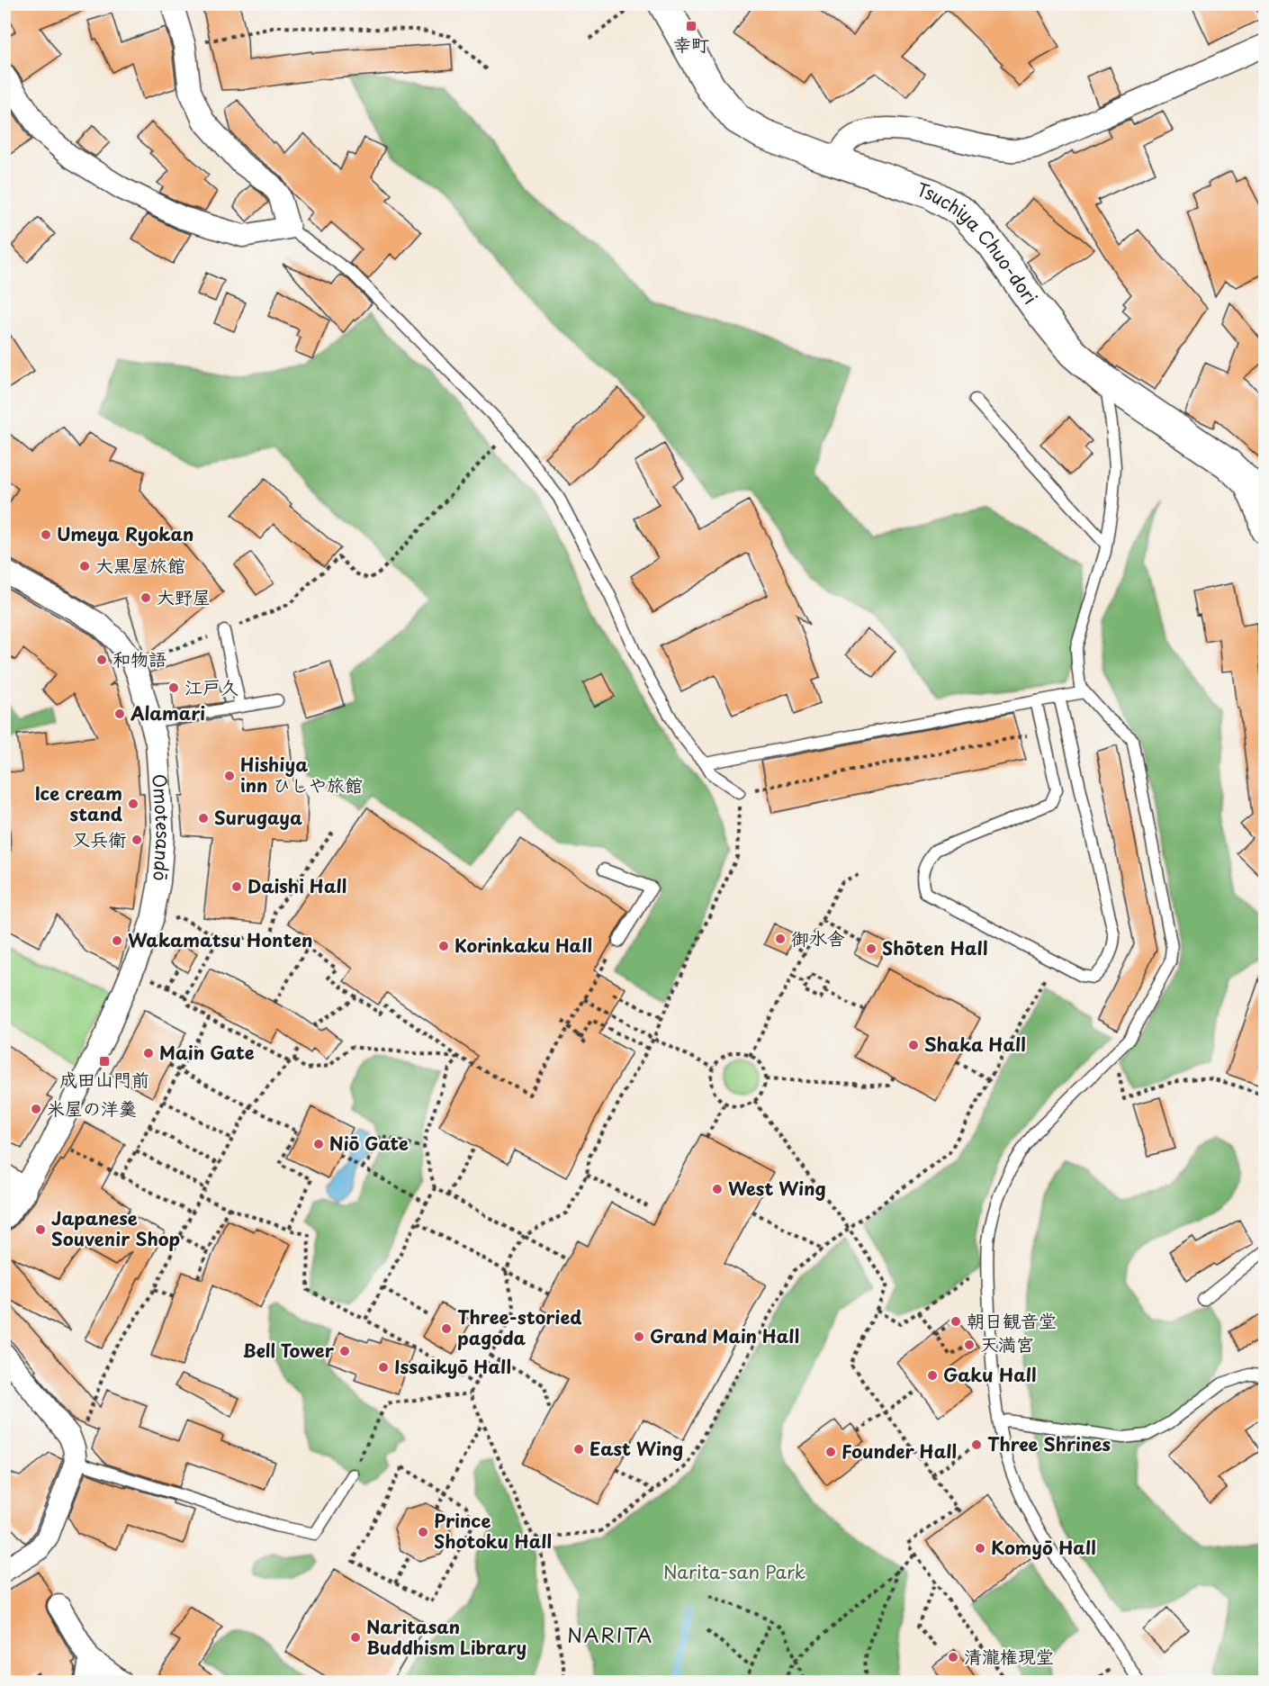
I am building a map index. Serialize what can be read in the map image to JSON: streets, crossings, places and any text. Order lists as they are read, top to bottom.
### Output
{
  "streets": {
    "main road": ["Tsuchiya Chuo-dori"],
    "street": ["Omotesandō"]
  },
  "districts": ["NARITA"],
  "parks": ["Narita-san Park"],
  "places": {
    "transit": ["幸町", "成田山門前"],
    "other": [
      "Umeya Ryokan",
      "大黒屋旅館",
      "大野屋",
      "和物語",
      "江戸久",
      "Alamari",
      "Hishiya inn ひしや旅館",
      "Ice cream stand",
      "Surugaya",
      "又兵衛",
      "Daishi Hall",
      "御水舎",
      "Wakamatsu Honten",
      "Korinkaku Hall",
      "Shōten Hall",
      "Shaka Hall",
      "Main Gate",
      "米屋の洋羹",
      "Niō Gate",
      "West Wing",
      "Japanese Souvenir Shop",
      "朝日観音堂",
      "Three-storied pagoda",
      "Grand Main Hall",
      "天満宮",
      "Bell Tower",
      "Issaikyō Hall",
      "Gaku Hall",
      "Three Shrines",
      "East Wing",
      "Founder Hall",
      "Prince Shotoku Hall",
      "Komyō Hall",
      "Naritasan Buddhism Library",
      "清瀧権現堂"
    ]
  }
}
